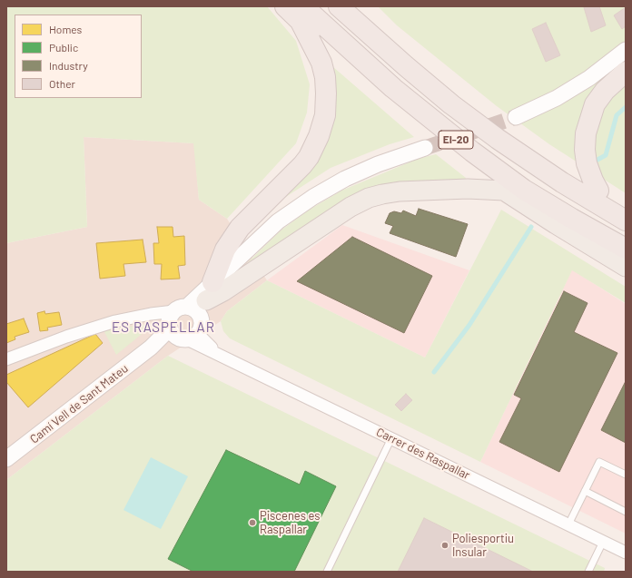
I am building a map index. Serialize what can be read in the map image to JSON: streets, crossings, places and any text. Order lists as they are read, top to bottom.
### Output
{
  "streets": {
    "highway": ["EI-20"],
    "street": ["Camí Vell de Sant Mateu", "Carrer des Raspallar"]
  },
  "crossings": [
    ["Camí Vell de Sant Mateu", "Carrer des Raspallar"]
  ],
  "districts": ["ES RASPELLAR"],
  "places": ["Piscenes es Raspallar", "Poliesportiu Insular"],
  "legend": [
    "Homes",
    "Public",
    "Industry",
    "Other"
  ]
}
